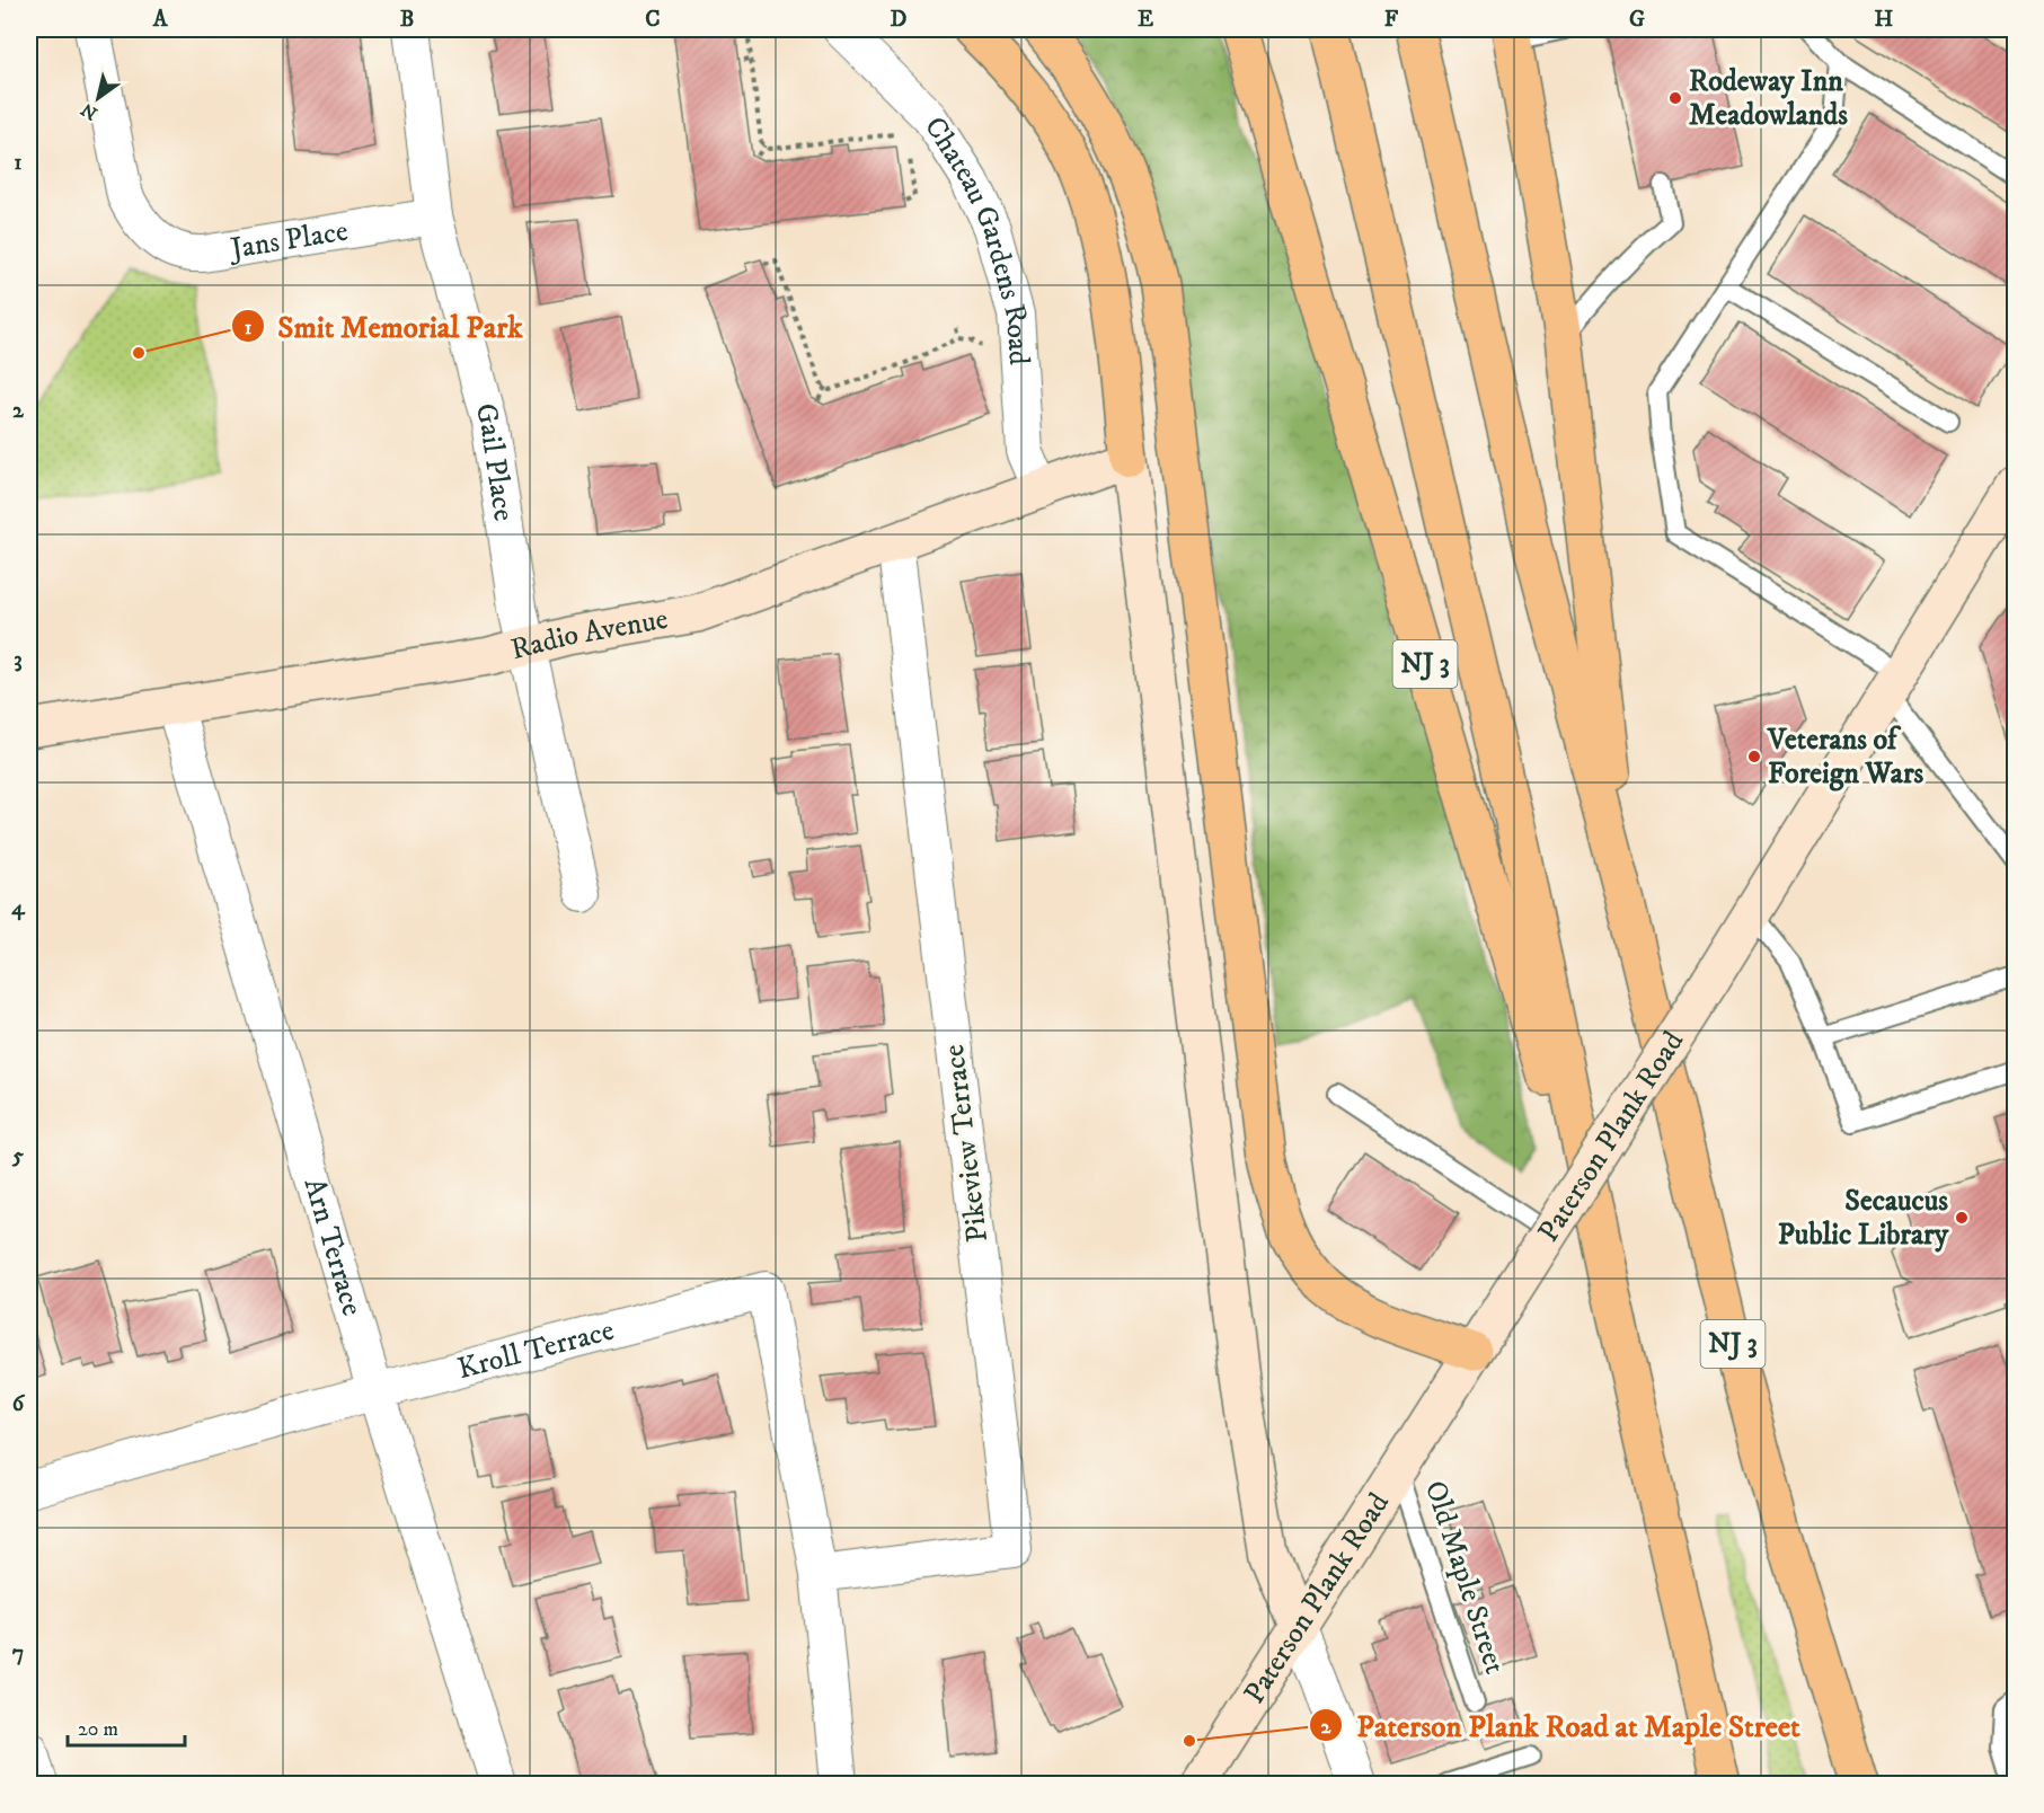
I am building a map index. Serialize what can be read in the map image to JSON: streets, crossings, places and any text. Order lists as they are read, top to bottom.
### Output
{
  "streets": {
    "main road": ["Radio Avenue", "NJ 3", "Paterson Plank Road"],
    "street": [
      "Jans Place",
      "Chateau Gardens Road",
      "Gail Place",
      "Pikeview Terrace",
      "Arn Terrace",
      "Kroll Terrace"
    ],
    "lane": ["Old Maple Street"]
  },
  "crossings": [
    ["Jans Place", "Gail Place"],
    ["Chateau Gardens Road", "Radio Avenue"],
    ["Gail Place", "Radio Avenue"],
    ["Radio Avenue", "Pikeview Terrace"],
    ["Radio Avenue", "Arn Terrace"],
    ["Paterson Plank Road", "Old Maple Street"],
    ["Pikeview Terrace", "Kroll Terrace"],
    ["Arn Terrace", "Kroll Terrace"]
  ],
  "places": [
    "Rodeway Inn Meadowlands",
    "Smit Memorial Park",
    "Veterans of Foreign Wars",
    "Secaucus Public Library",
    "Paterson Plank Road at Maple Street"
  ],
  "scale_bar": "20 m",
  "north": "bottom left",
  "grid": {
    "columns": [
      "A",
      "B",
      "C",
      "D",
      "E",
      "F",
      "G",
      "H"
    ],
    "rows": [
      "1",
      "2",
      "3",
      "4",
      "5",
      "6",
      "7"
    ]
  }
}
